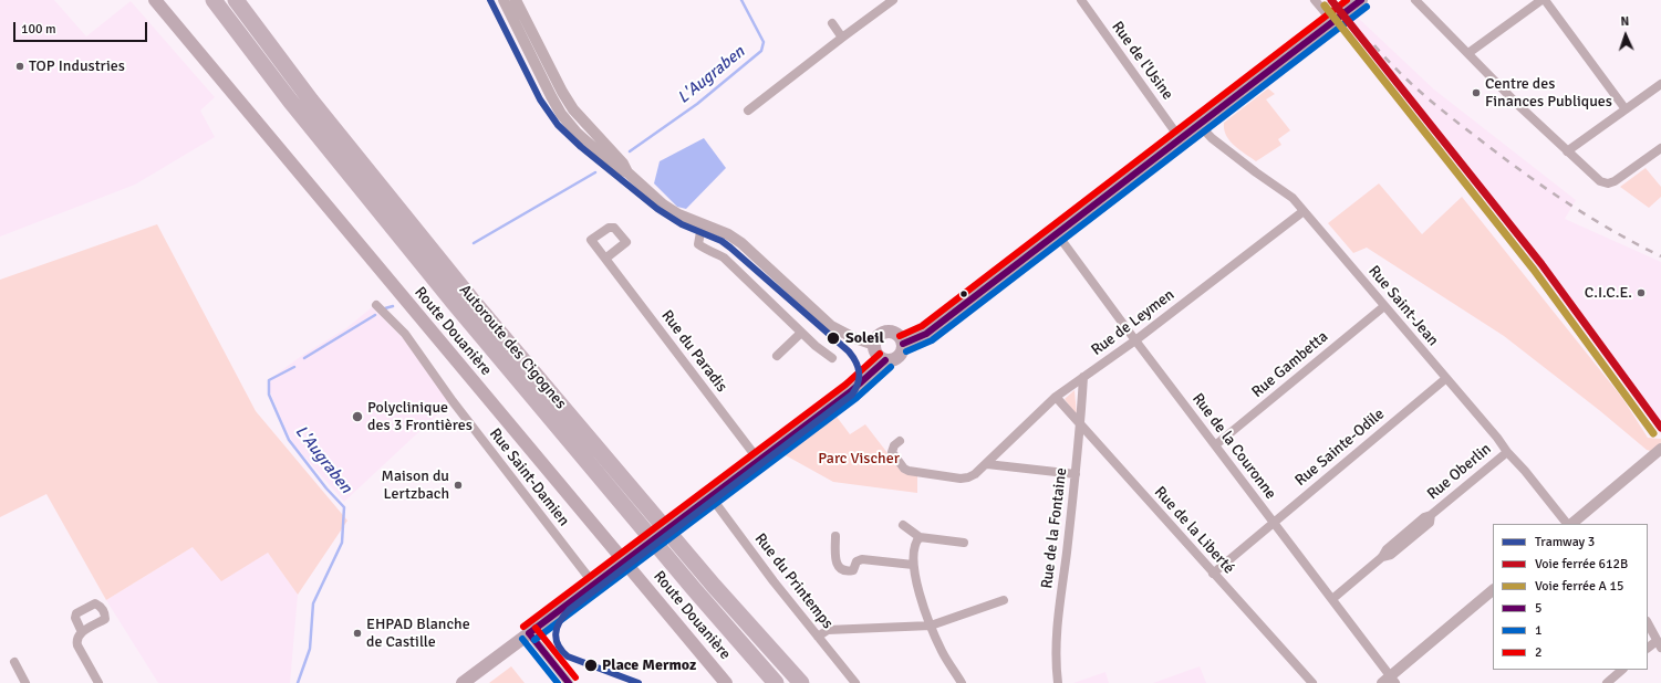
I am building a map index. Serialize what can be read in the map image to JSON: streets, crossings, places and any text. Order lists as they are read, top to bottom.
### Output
{
  "streets": {
    "highway": ["Autoroute des Cigognes"],
    "main road": ["Route Douanière"],
    "street": [
      "Rue de l'Usine",
      "Rue Saint-Jean",
      "Rue de Leymen",
      "Rue du Paradis",
      "Rue Gambetta",
      "Rue de la Couronne",
      "Rue Sainte-Odile",
      "Rue Oberlin",
      "Rue Saint-Damien",
      "Rue de la Fontaine",
      "Rue de la Liberté",
      "Rue du Printemps"
    ]
  },
  "crossings": [
    ["Rue Saint-Jean", "Rue de Leymen"],
    ["Rue Saint-Jean", "Rue Gambetta"],
    ["Rue Saint-Jean", "Rue Sainte-Odile"],
    ["Rue Saint-Jean", "Rue Oberlin"],
    ["Rue de Leymen", "Rue de la Couronne"],
    ["Rue de Leymen", "Rue de la Fontaine"],
    ["Rue de Leymen", "Rue de la Liberté"],
    ["Rue Gambetta", "Rue de la Couronne"],
    ["Rue de la Couronne", "Rue Sainte-Odile"],
    ["Rue de la Couronne", "Rue Oberlin"],
    ["Rue Sainte-Odile", "Rue de la Liberté"],
    ["Rue de la Fontaine", "Rue de la Liberté"]
  ],
  "water": ["L'Augraben"],
  "parks": ["Parc Vischer"],
  "places": [
    "TOP Industries",
    "Centre des Finances Publiques",
    "C.I.C.E.",
    "Soleil",
    "Polyclinique des 3 Frontières",
    "Maison du Lertzbach",
    "EHPAD Blanche de Castille",
    "Place Mermoz"
  ],
  "lines": [
    "tram line 3",
    "rail line 612B",
    "transit line 5",
    "transit line 2",
    "transit line 1"
  ],
  "legend": [
    "Tramway 3",
    "Voie ferrée 612B",
    "Voie ferrée A 15",
    "5",
    "1",
    "2"
  ],
  "scale_bar": "100 m",
  "north": "top"
}
